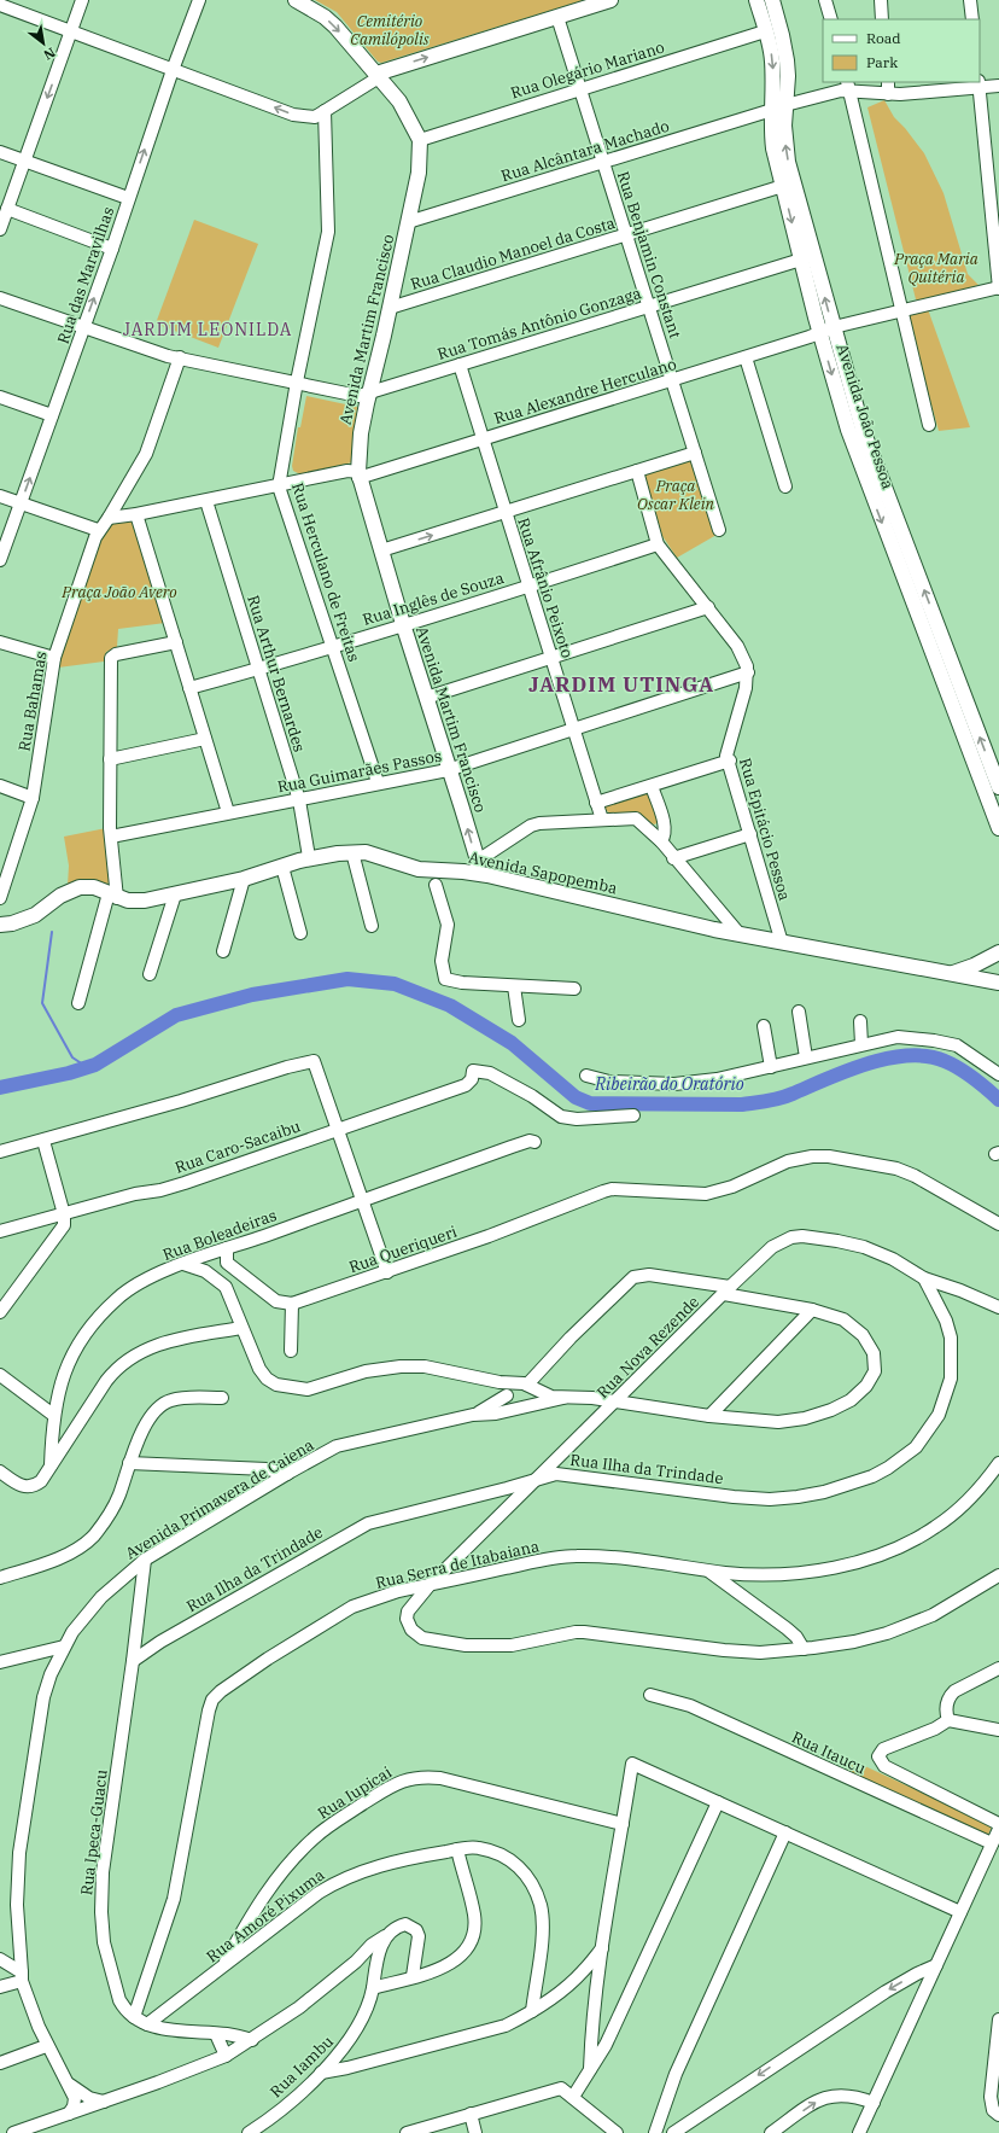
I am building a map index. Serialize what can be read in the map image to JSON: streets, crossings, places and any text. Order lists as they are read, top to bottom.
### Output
{
  "streets": {
    "main road": ["Avenida Martim Francisco", "Avenida João Pessoa", "Avenida Sapopemba"],
    "street": [
      "Rua Olegário Mariano",
      "Rua Alcântara Machado",
      "Rua Claudio Manoel da Costa",
      "Rua Benjamin Constant",
      "Rua das Maravilhas",
      "Rua Tomás Antônio Gonzaga",
      "Rua Alexandre Herculano",
      "Rua Herculano de Freitas",
      "Rua Afrânio Peixoto",
      "Rua Inglês de Souza",
      "Rua Arthur Bernardes",
      "Rua Bahamas",
      "Rua Guimarães Passos",
      "Rua Epitácio Pessoa",
      "Rua Caro-Sacaibu",
      "Rua Boleadeiras",
      "Rua Queriqueri",
      "Rua Nova Rezende",
      "Rua Ilha da Trindade",
      "Avenida Primavera de Caiena",
      "Rua Serra de Itabaiana",
      "Rua Itaucu",
      "Rua Iupicai",
      "Rua Ipeca-Guacu",
      "Rua Amoré Pixuma",
      "Rua Iambu"
    ]
  },
  "crossings": [
    ["Rua Olegário Mariano", "Rua Benjamin Constant"],
    ["Rua Olegário Mariano", "Avenida Martim Francisco"],
    ["Rua Olegário Mariano", "Avenida João Pessoa"],
    ["Rua Alcântara Machado", "Rua Benjamin Constant"],
    ["Rua Alcântara Machado", "Avenida Martim Francisco"],
    ["Rua Alcântara Machado", "Avenida João Pessoa"],
    ["Rua Claudio Manoel da Costa", "Rua Benjamin Constant"],
    ["Rua Claudio Manoel da Costa", "Avenida Martim Francisco"],
    ["Rua Claudio Manoel da Costa", "Avenida João Pessoa"],
    ["Rua Benjamin Constant", "Rua Tomás Antônio Gonzaga"],
    ["Rua Benjamin Constant", "Rua Alexandre Herculano"],
    ["Rua das Maravilhas", "Rua Tomás Antônio Gonzaga"],
    ["Rua Tomás Antônio Gonzaga", "Avenida Martim Francisco"],
    ["Rua Tomás Antônio Gonzaga", "Avenida João Pessoa"],
    ["Rua Tomás Antônio Gonzaga", "Rua Herculano de Freitas"],
    ["Rua Tomás Antônio Gonzaga", "Rua Afrânio Peixoto"],
    ["Rua Tomás Antônio Gonzaga", "Rua Bahamas"],
    ["Avenida Martim Francisco", "Rua Alexandre Herculano"],
    ["Avenida Martim Francisco", "Rua Inglês de Souza"],
    ["Avenida Martim Francisco", "Rua Guimarães Passos"],
    ["Avenida Martim Francisco", "Avenida Sapopemba"],
    ["Rua Alexandre Herculano", "Avenida João Pessoa"],
    ["Rua Alexandre Herculano", "Rua Herculano de Freitas"],
    ["Rua Alexandre Herculano", "Rua Afrânio Peixoto"],
    ["Rua Alexandre Herculano", "Rua Arthur Bernardes"],
    ["Rua Alexandre Herculano", "Rua Bahamas"],
    ["Rua Herculano de Freitas", "Rua Inglês de Souza"],
    ["Rua Herculano de Freitas", "Rua Guimarães Passos"],
    ["Rua Afrânio Peixoto", "Rua Inglês de Souza"],
    ["Rua Afrânio Peixoto", "Rua Guimarães Passos"],
    ["Rua Inglês de Souza", "Rua Arthur Bernardes"],
    ["Rua Arthur Bernardes", "Rua Guimarães Passos"],
    ["Rua Arthur Bernardes", "Avenida Sapopemba"],
    ["Rua Guimarães Passos", "Rua Epitácio Pessoa"],
    ["Rua Epitácio Pessoa", "Avenida Sapopemba"],
    ["Rua Nova Rezende", "Rua Ilha da Trindade"],
    ["Rua Nova Rezende", "Avenida Primavera de Caiena"],
    ["Rua Nova Rezende", "Rua Serra de Itabaiana"],
    ["Rua Ilha da Trindade", "Rua Ipeca-Guacu"],
    ["Avenida Primavera de Caiena", "Rua Ipeca-Guacu"],
    ["Rua Serra de Itabaiana", "Rua Ipeca-Guacu"],
    ["Rua Iupicai", "Rua Amoré Pixuma"],
    ["Rua Ipeca-Guacu", "Rua Amoré Pixuma"]
  ],
  "one_way": ["Rua das Maravilhas"],
  "districts": ["JARDIM LEONILDA", "JARDIM UTINGA"],
  "water": ["Ribeirão do Oratório"],
  "parks": [
    "Cemitério Camilópolis",
    "Praça Maria Quitéria",
    "Praça Oscar Klein",
    "Praça João Avero"
  ],
  "legend": ["Road", "Park"],
  "north": "bottom right"
}
